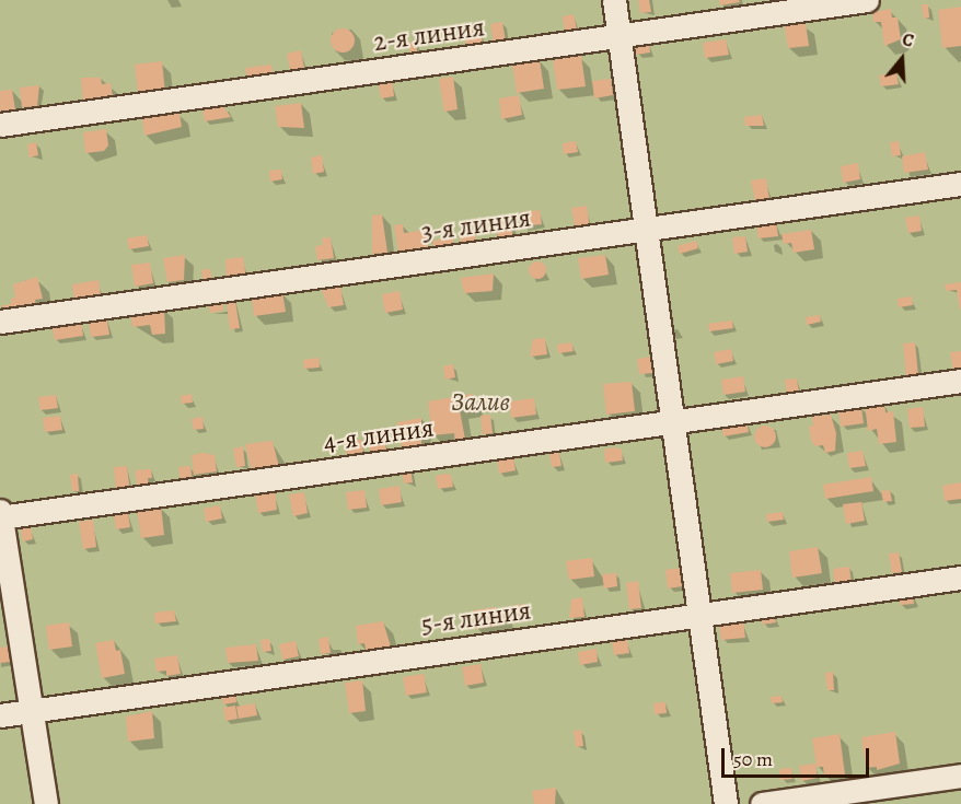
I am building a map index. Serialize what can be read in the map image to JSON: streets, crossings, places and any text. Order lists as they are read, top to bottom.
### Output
{
  "streets": {
    "street": [
      "2-я линия",
      "3-я линия",
      "4-я линия",
      "5-я линия"
    ]
  },
  "parks": ["Залив"],
  "scale_bar": "50 m",
  "north": "top"
}
